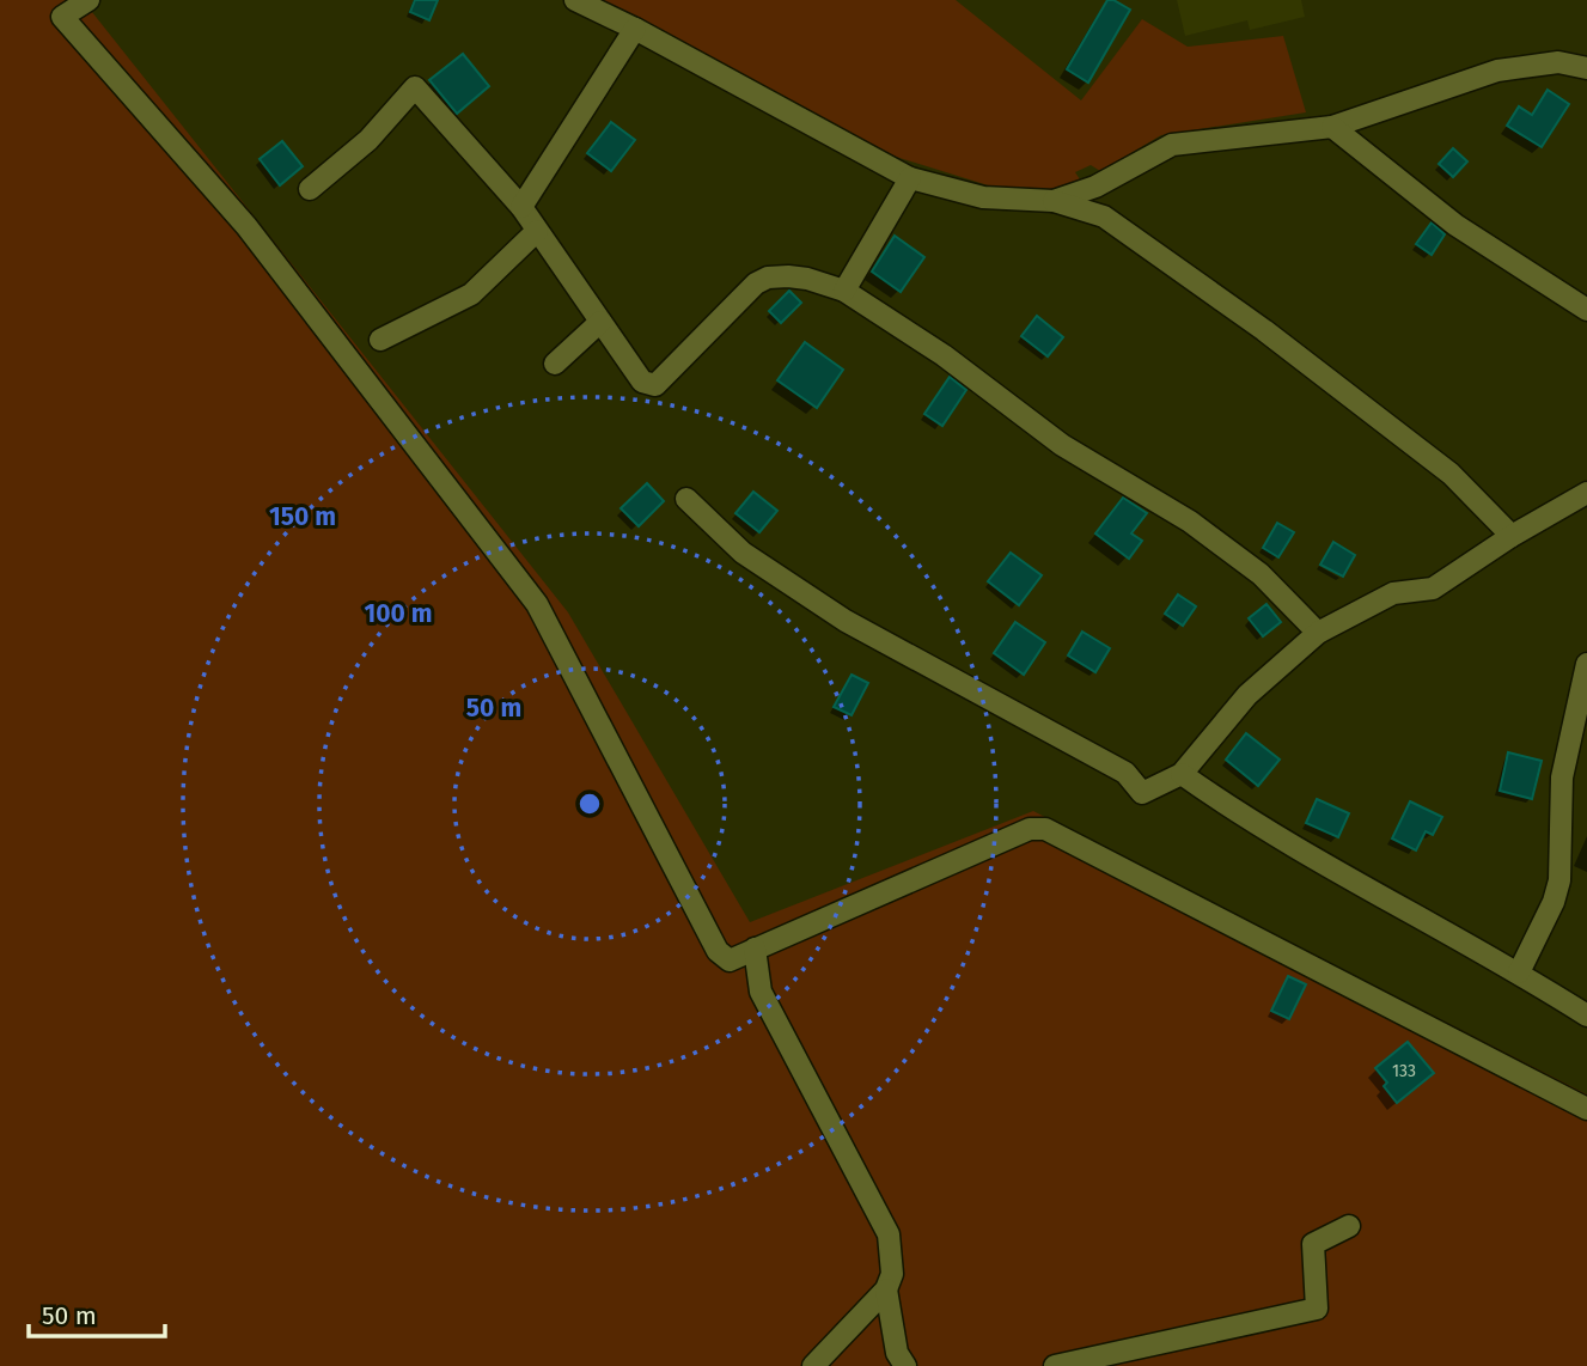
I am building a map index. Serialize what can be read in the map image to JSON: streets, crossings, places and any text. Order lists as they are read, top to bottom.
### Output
{
  "house_numbers": ["133"],
  "scale_bar": "50 m",
  "rings": ["150 m", "100 m", "50 m"]
}
